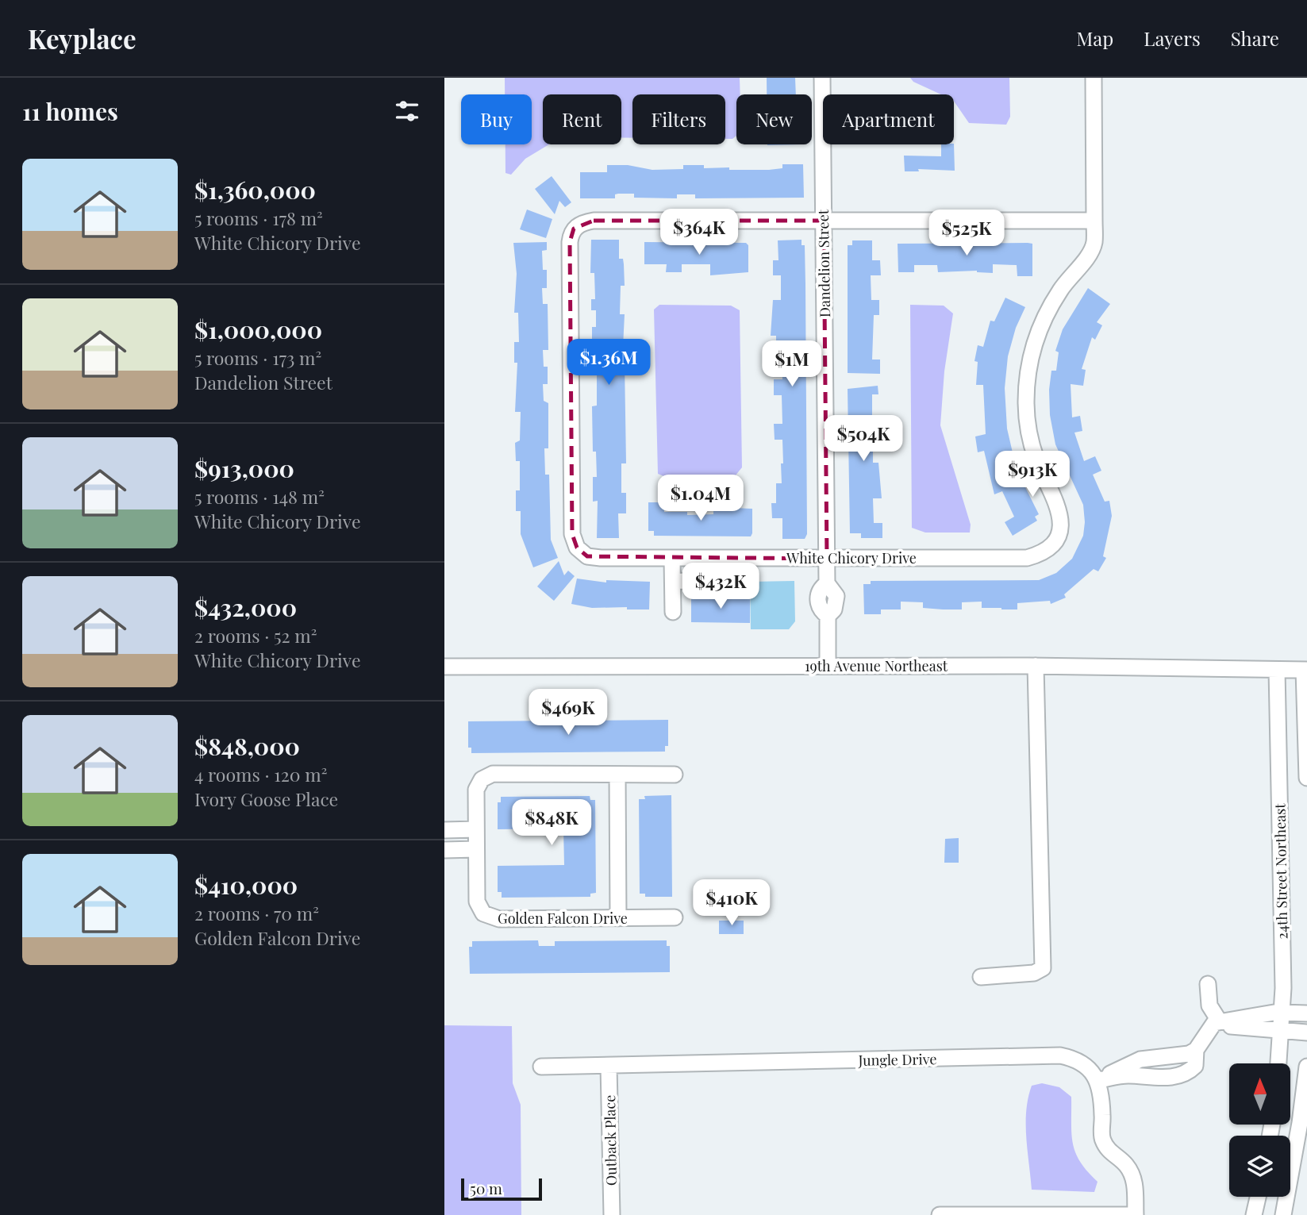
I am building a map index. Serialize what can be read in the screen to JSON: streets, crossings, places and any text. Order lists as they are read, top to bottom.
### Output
{
  "streets": {
    "street": [
      "Dandelion Street",
      "White Chicory Drive",
      "19th Avenue Northeast",
      "24th Street Northeast",
      "Golden Falcon Drive",
      "Jungle Drive",
      "Outback Place"
    ]
  },
  "crossings": [
    ["Dandelion Street", "White Chicory Drive"],
    ["Dandelion Street", "19th Avenue Northeast"],
    ["19th Avenue Northeast", "24th Street Northeast"],
    ["Jungle Drive", "Outback Place"]
  ],
  "scale_bar": "50 m",
  "north": "top",
  "page": {
    "header": "Keyplace",
    "nav": ["Map", "Layers", "Share"],
    "heading": "11 homes",
    "chip": [
      "Buy",
      "Rent",
      "Filters",
      "New",
      "Apartment"
    ],
    "list": [
      {
        "name": "$1,360,000",
        "note": "5 rooms · 178 m² · White Chicory Drive"
      },
      {
        "name": "$1,000,000",
        "note": "5 rooms · 173 m² · Dandelion Street"
      },
      {
        "name": "$913,000",
        "note": "5 rooms · 148 m² · White Chicory Drive"
      },
      {
        "name": "$432,000",
        "note": "2 rooms · 52 m² · White Chicory Drive"
      },
      {
        "name": "$848,000",
        "note": "4 rooms · 120 m² · Ivory Goose Place"
      },
      {
        "name": "$410,000",
        "note": "2 rooms · 70 m² · Golden Falcon Drive"
      }
    ],
    "price": [
      "$364K",
      "$525K",
      "$1.36M",
      "$1M",
      "$504K",
      "$913K",
      "$1.04M",
      "$432K",
      "$469K",
      "$848K",
      "$410K"
    ],
    "scale": "50 m"
  }
}
